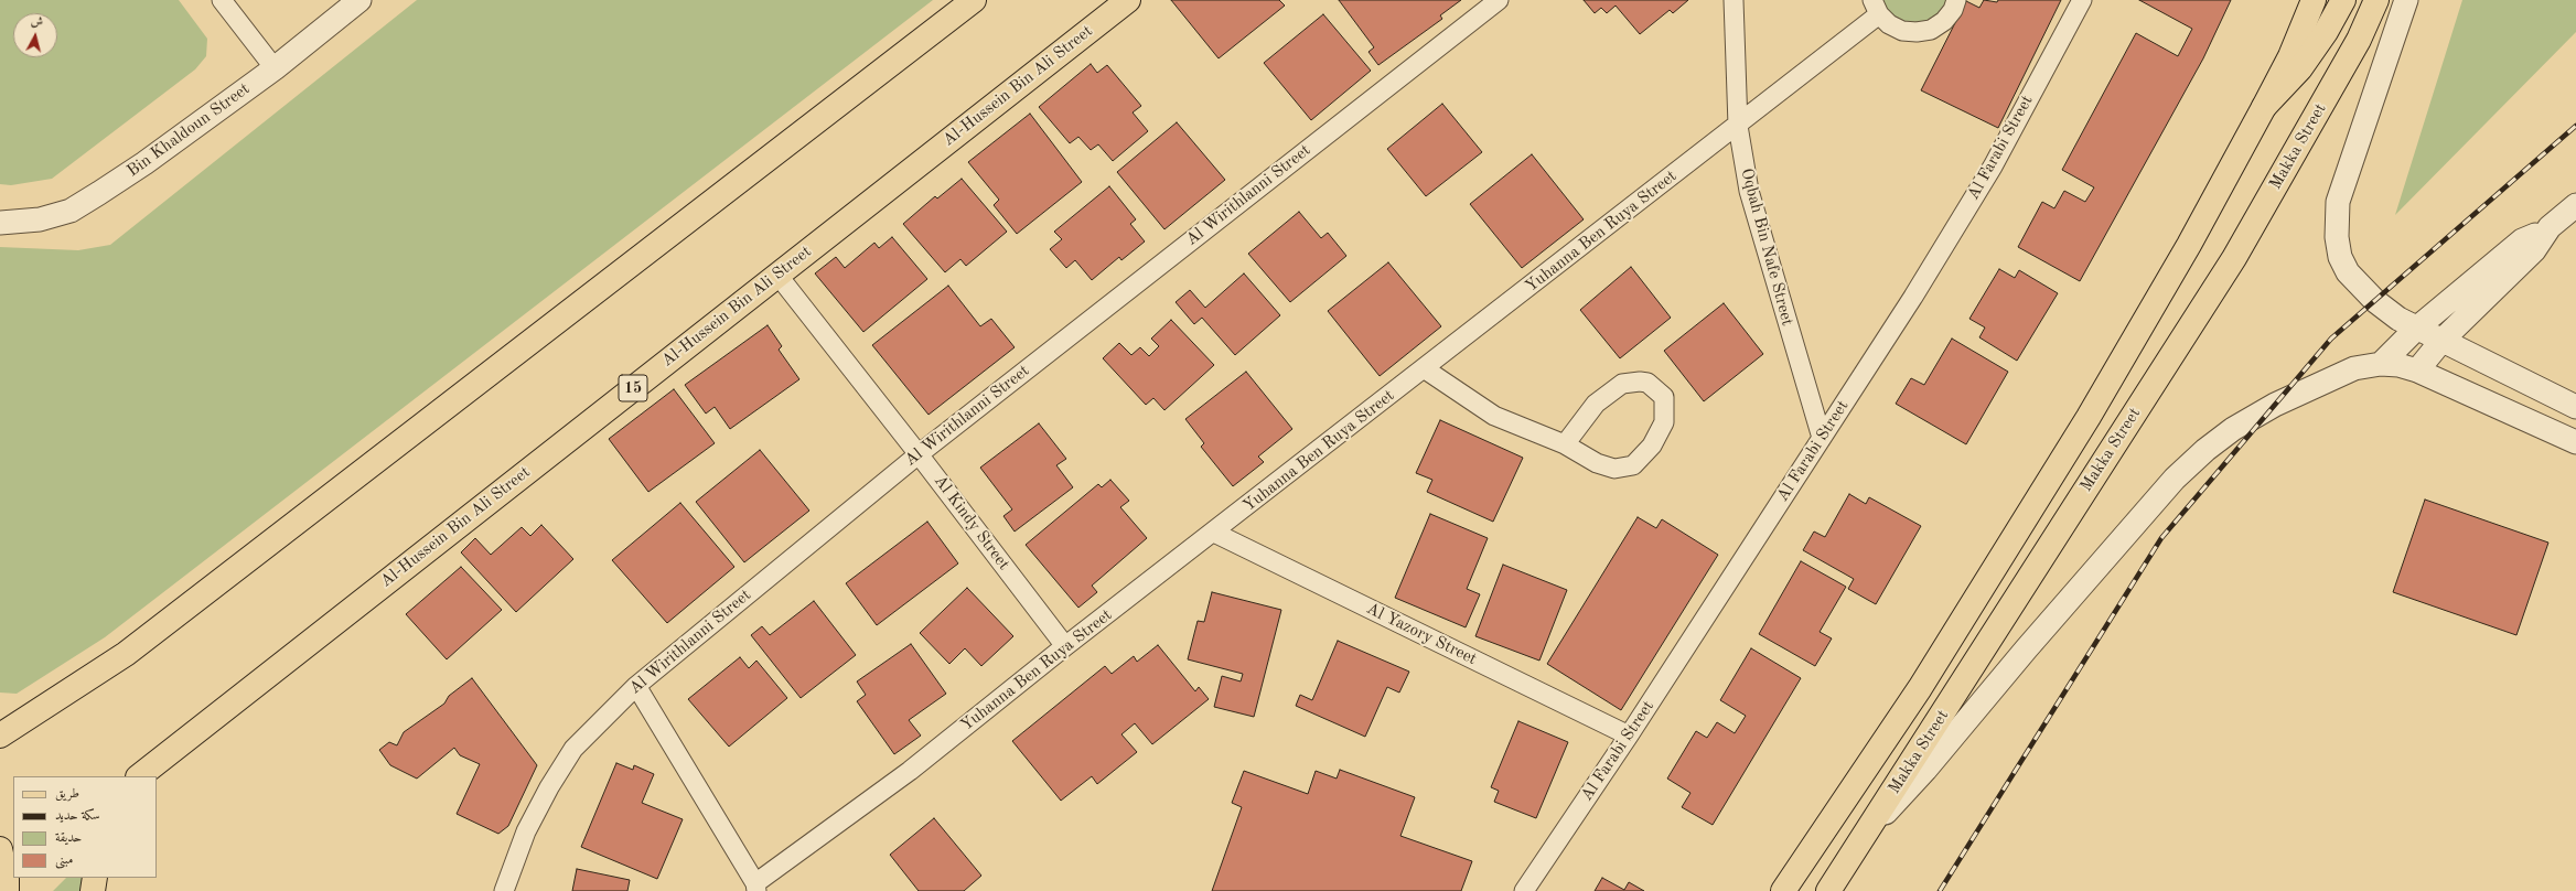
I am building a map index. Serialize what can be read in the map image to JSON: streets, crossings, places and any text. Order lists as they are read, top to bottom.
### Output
{
  "streets": {
    "main road": ["Al-Hussein Bin Ali Street", "Makka Street", "15"],
    "street": [
      "Bin Khaldoun Street",
      "Al Farabi Street",
      "Al Wirithlanni Street",
      "Yuhanna Ben Ruya Street",
      "Oqbah Bin Nafe Street",
      "Al Kindy Street",
      "Al Yazory Street"
    ]
  },
  "crossings": [
    ["Al-Hussein Bin Ali Street", "Al Kindy Street"],
    ["Al Farabi Street", "Oqbah Bin Nafe Street"],
    ["Al Farabi Street", "Al Yazory Street"],
    ["Al Wirithlanni Street", "Al Kindy Street"],
    ["Yuhanna Ben Ruya Street", "Oqbah Bin Nafe Street"],
    ["Yuhanna Ben Ruya Street", "Al Kindy Street"],
    ["Yuhanna Ben Ruya Street", "Al Yazory Street"]
  ],
  "legend": [
    "طريق",
    "سكة حديد",
    "حديقة",
    "مبنى"
  ],
  "north": "top"
}
